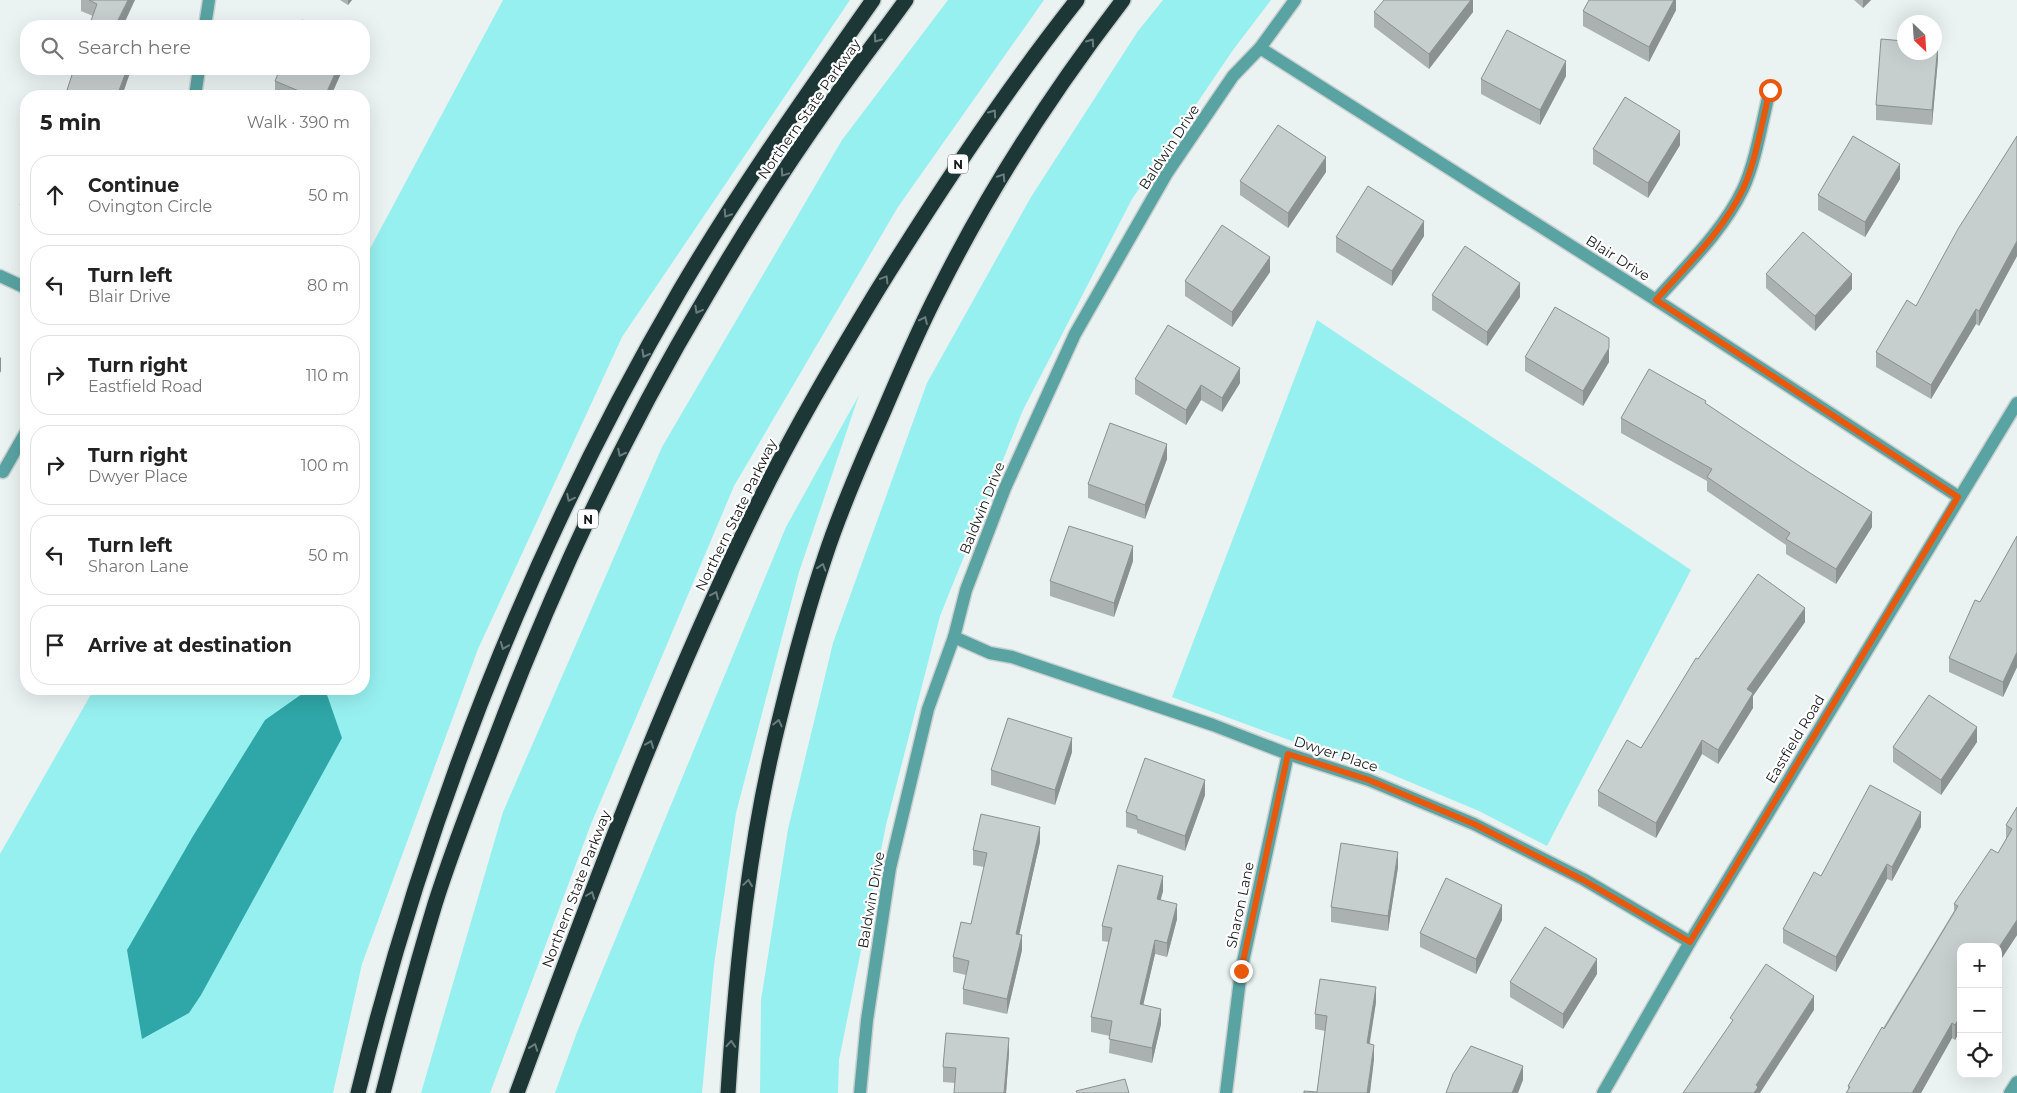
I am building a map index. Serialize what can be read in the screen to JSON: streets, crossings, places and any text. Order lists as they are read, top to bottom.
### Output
{
  "streets": {
    "highway": ["Northern State Parkway", "N"],
    "street": [
      "Baldwin Drive",
      "Blair Drive",
      "Eastfield Road",
      "Dwyer Place",
      "Sharon Lane"
    ]
  },
  "crossings": [
    ["Baldwin Drive", "Blair Drive"],
    ["Baldwin Drive", "Dwyer Place"],
    ["Blair Drive", "Eastfield Road"],
    ["Eastfield Road", "Dwyer Place"],
    ["Dwyer Place", "Sharon Lane"]
  ],
  "north": "bottom right",
  "page": {
    "search": "Search here",
    "heading": ["5 min", "Walk · 390 m"],
    "list": [
      ["Continue", "Ovington Circle", "50 m"],
      ["Turn left", "Blair Drive", "80 m"],
      ["Turn right", "Eastfield Road", "110 m"],
      ["Turn right", "Dwyer Place", "100 m"],
      ["Turn left", "Sharon Lane", "50 m"],
      "Arrive at destination"
    ],
    "map_buttons": ["+", "−"]
  }
}
